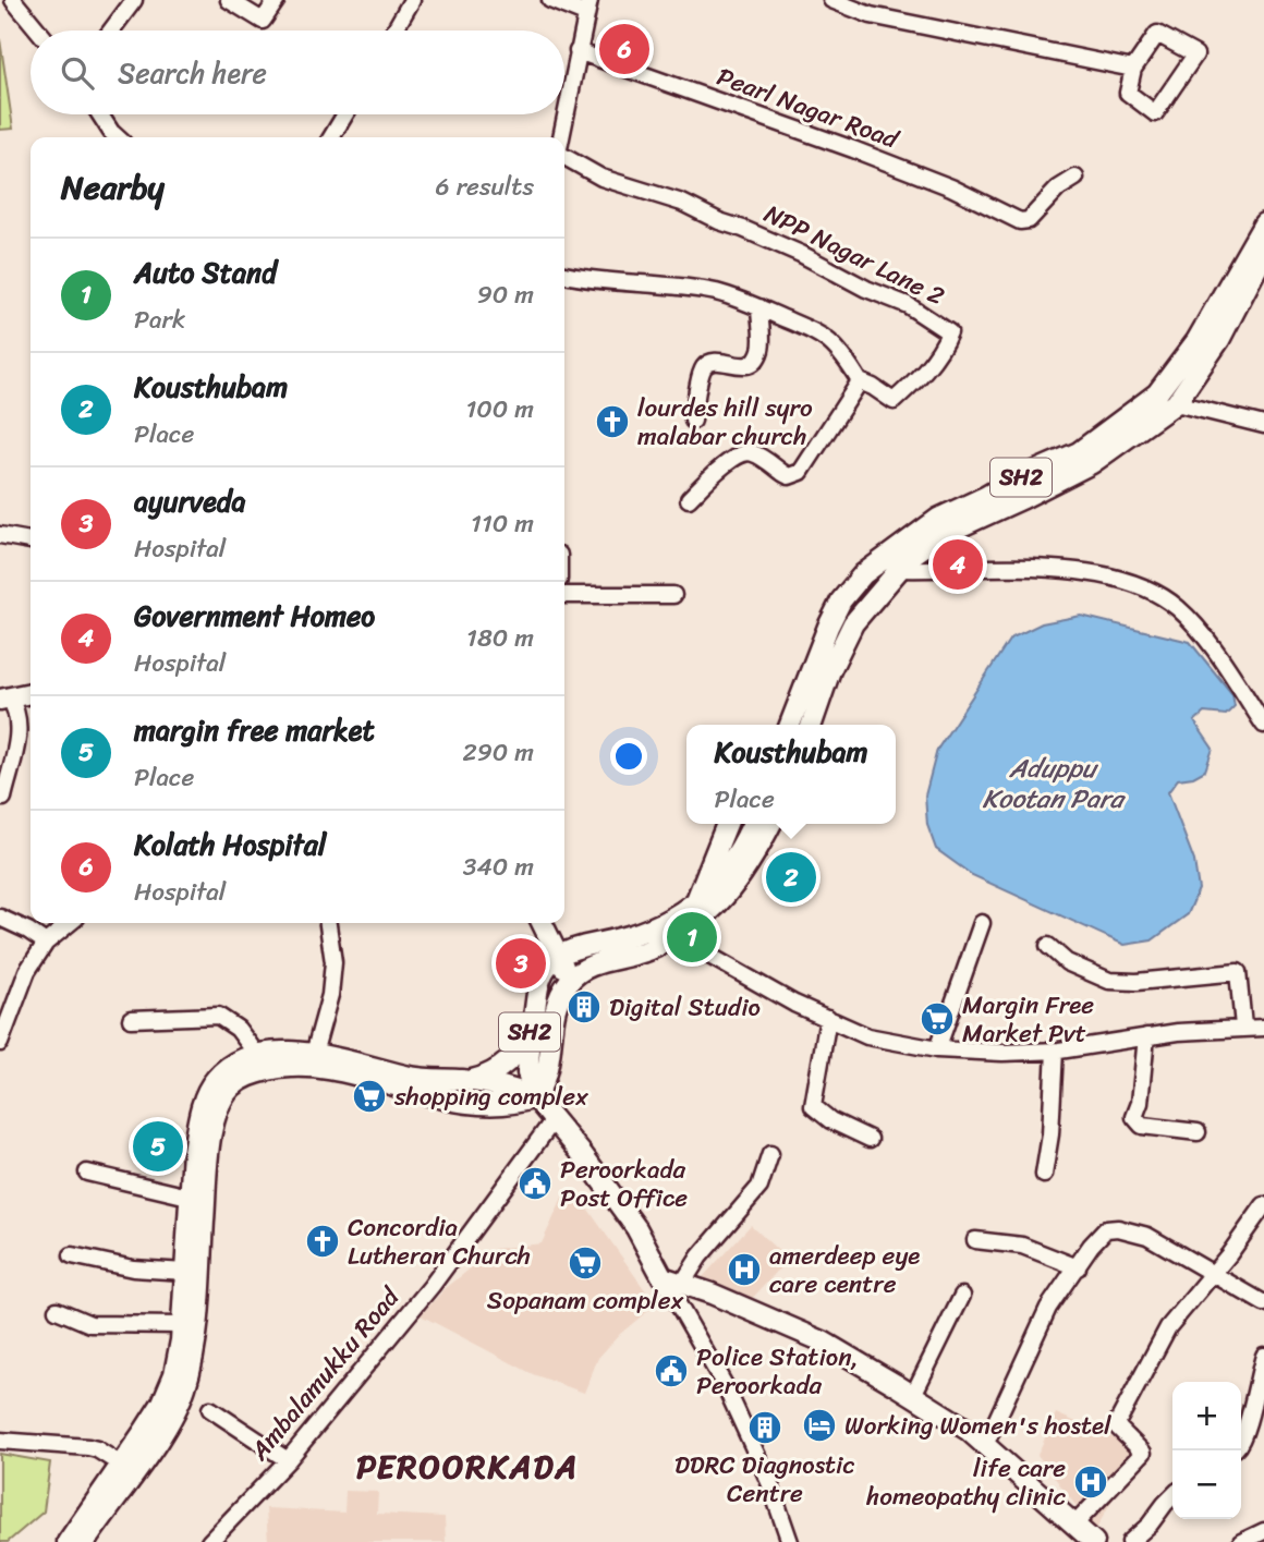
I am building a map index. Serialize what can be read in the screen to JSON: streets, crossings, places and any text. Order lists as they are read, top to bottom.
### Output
{
  "streets": {
    "main road": ["SH2"],
    "street": ["Pearl Nagar Road", "NPP Nagar Lane 2", "Ambalamukku Road"]
  },
  "districts": ["PEROORKADA"],
  "water": ["Aduppu Kootan Para"],
  "places": {
    "church": ["lourdes hill syro malabar church", "Concordia Lutheran Church"],
    "building": ["Digital Studio", "DDRC Diagnostic Centre"],
    "supermarket": ["Margin Free Market Pvt", "shopping complex", "Sopanam complex"],
    "public building": ["Peroorkada Post Office", "Police Station, Peroorkada"],
    "hospital": ["amerdeep eye care centre", "life care homeopathy clinic"],
    "hotel": ["Working Women's hostel"]
  },
  "page": {
    "pins": [
      "6",
      "4",
      "2",
      "1",
      "3",
      "5"
    ],
    "search": "Search here",
    "heading": ["Nearby", "6 results"],
    "list": [
      {
        "mark": "1",
        "name": "Auto Stand",
        "note": "Park",
        "value": "90 m"
      },
      {
        "mark": "2",
        "name": "Kousthubam",
        "note": "Place",
        "value": "100 m"
      },
      {
        "mark": "3",
        "name": "ayurveda",
        "note": "Hospital",
        "value": "110 m"
      },
      {
        "mark": "4",
        "name": "Government Homeo",
        "note": "Hospital",
        "value": "180 m"
      },
      {
        "mark": "5",
        "name": "margin free market",
        "note": "Place",
        "value": "290 m"
      },
      {
        "mark": "6",
        "name": "Kolath Hospital",
        "note": "Hospital",
        "value": "340 m"
      }
    ],
    "popup": ["Kousthubam", "Place"],
    "map_buttons": ["+", "−"]
  }
}
